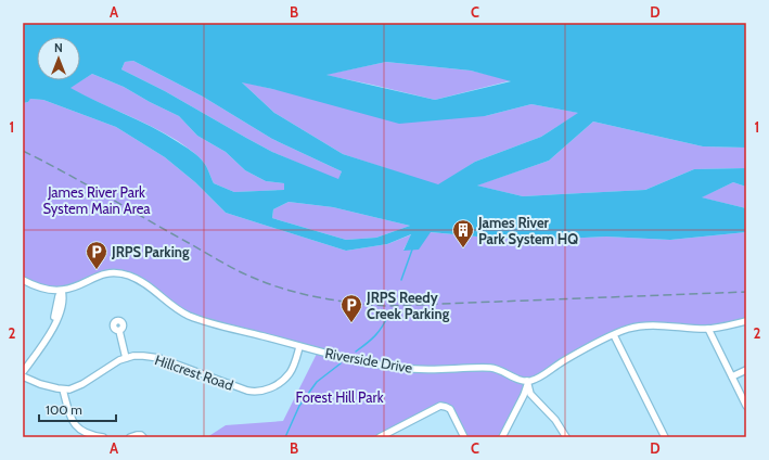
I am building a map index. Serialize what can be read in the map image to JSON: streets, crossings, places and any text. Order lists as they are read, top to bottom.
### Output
{
  "streets": {
    "street": ["Riverside Drive", "Hillcrest Road"]
  },
  "crossings": [
    ["Riverside Drive", "Hillcrest Road"]
  ],
  "parks": ["James River Park System Main Area", "Forest Hill Park"],
  "places": {
    "building": ["James River Park System HQ"],
    "parking": ["JRPS Parking", "JRPS Reedy Creek Parking"]
  },
  "scale_bar": "100 m",
  "north": "top",
  "grid": {
    "columns": [
      "A",
      "B",
      "C",
      "D"
    ],
    "rows": ["1", "2"]
  }
}
